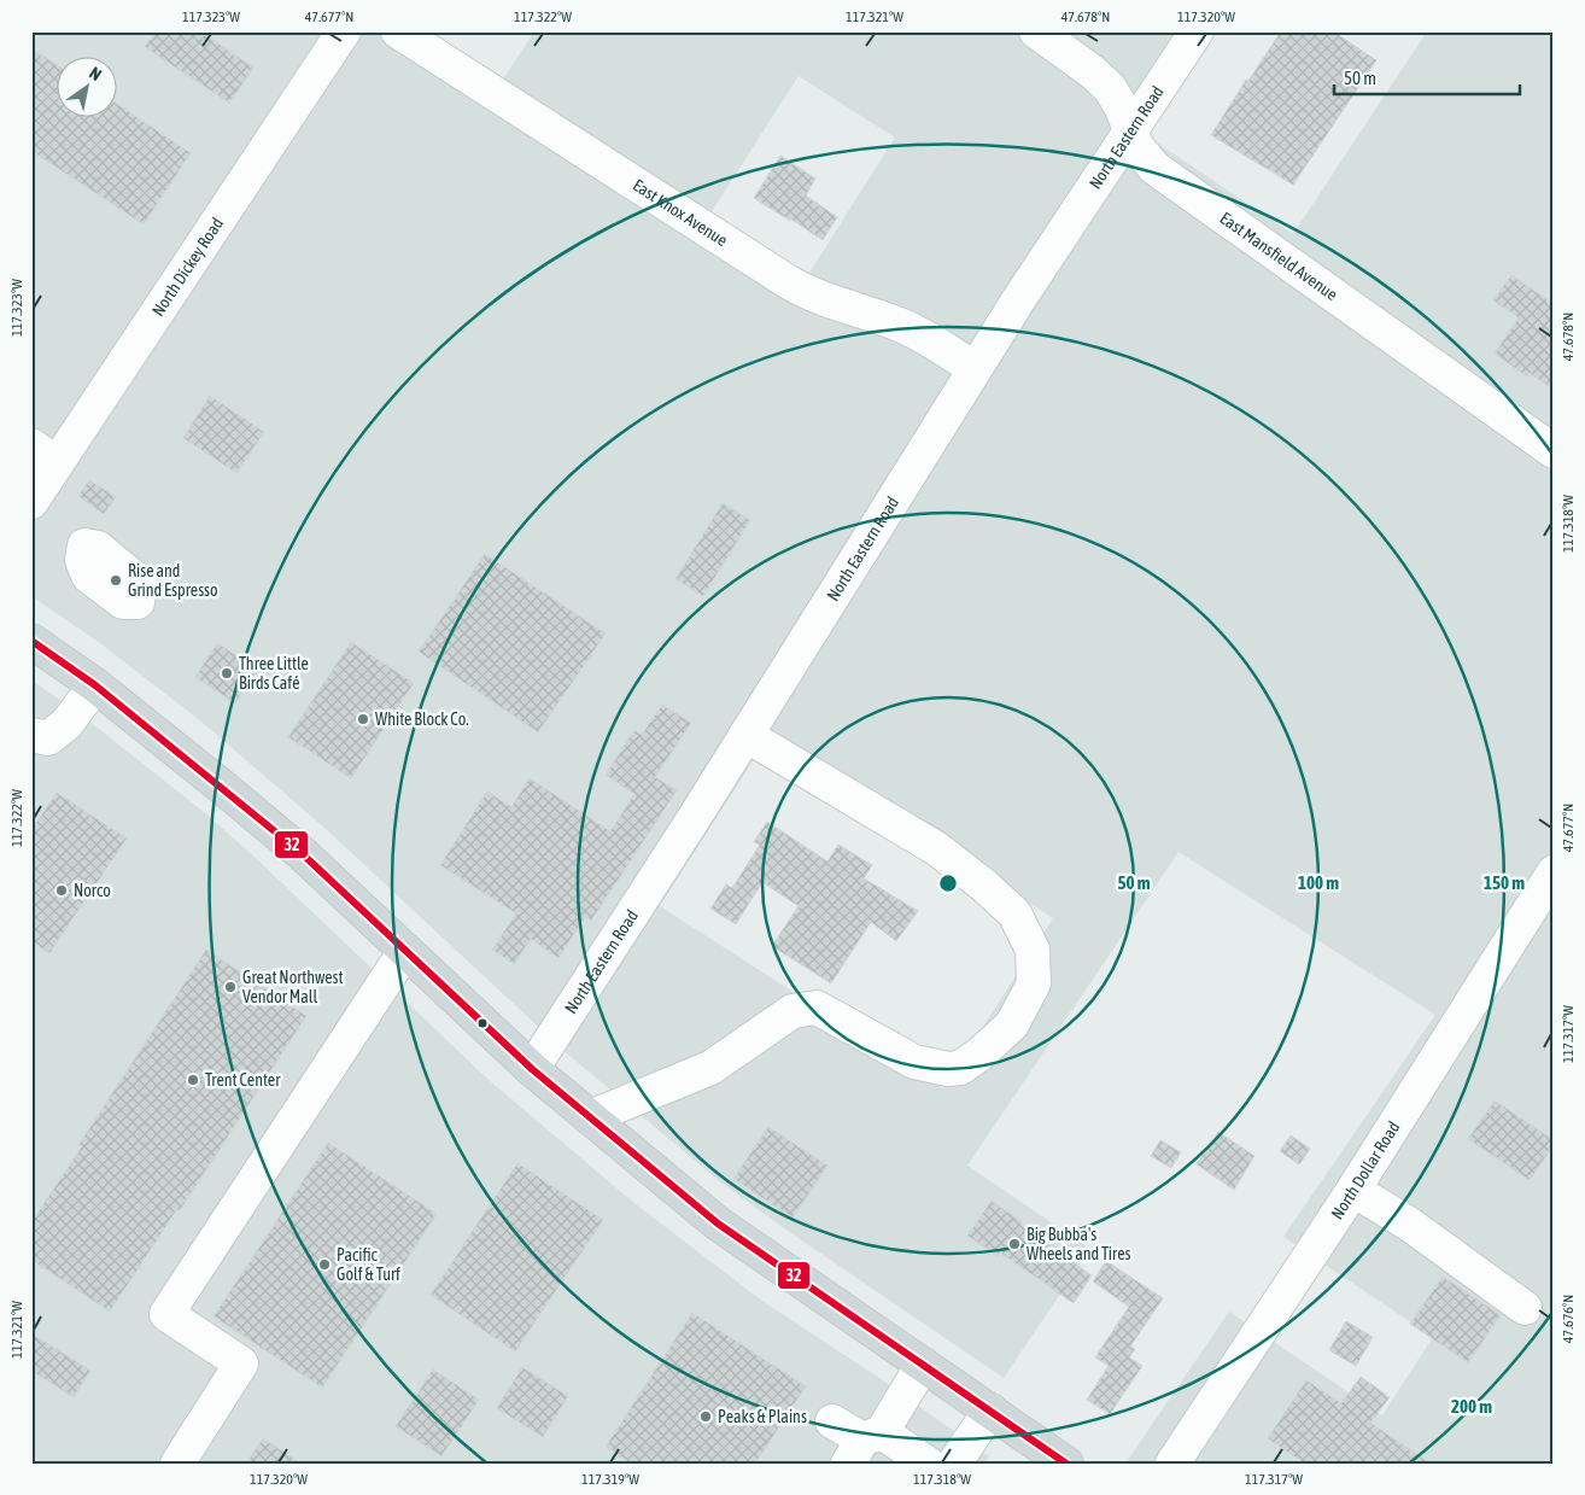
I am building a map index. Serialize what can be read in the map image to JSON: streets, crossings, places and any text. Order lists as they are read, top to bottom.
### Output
{
  "streets": {
    "street": [
      "North Eastern Road",
      "East Knox Avenue",
      "East Mansfield Avenue",
      "North Dickey Road",
      "North Dollar Road"
    ]
  },
  "crossings": [
    ["North Eastern Road", "East Knox Avenue"],
    ["North Eastern Road", "East Mansfield Avenue"]
  ],
  "places": [
    "Rise and Grind Espresso",
    "Three Little Birds Café",
    "White Block Co.",
    "Norco",
    "Great Northwest Vendor Mall",
    "Trent Center",
    "Big Bubba's Wheels and Tires",
    "Pacific Golf & Turf",
    "Peaks & Plains"
  ],
  "lines": ["transit line 32"],
  "scale_bar": "50 m",
  "north": "top right",
  "coordinates": [
    "117.323°W",
    "47.677°N",
    "117.322°W",
    "117.321°W",
    "47.678°N",
    "117.320°W",
    "117.318°W",
    "117.317°W",
    "47.676°N",
    "117.319°W"
  ],
  "rings": [
    "50 m",
    "100 m",
    "150 m",
    "200 m"
  ]
}
